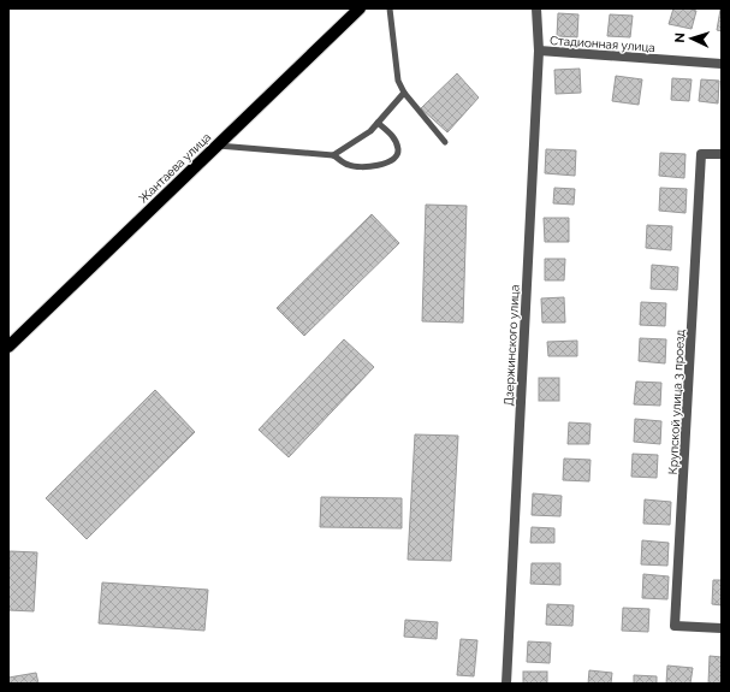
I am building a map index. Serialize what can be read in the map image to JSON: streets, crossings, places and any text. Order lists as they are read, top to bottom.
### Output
{
  "streets": {
    "main road": ["Жантаева улица"],
    "street": ["Стадионная улица", "Дзержинского улица", "Крупской улица 3 проезд"]
  },
  "crossings": [
    ["Стадионная улица", "Дзержинского улица"]
  ],
  "north": "left"
}
